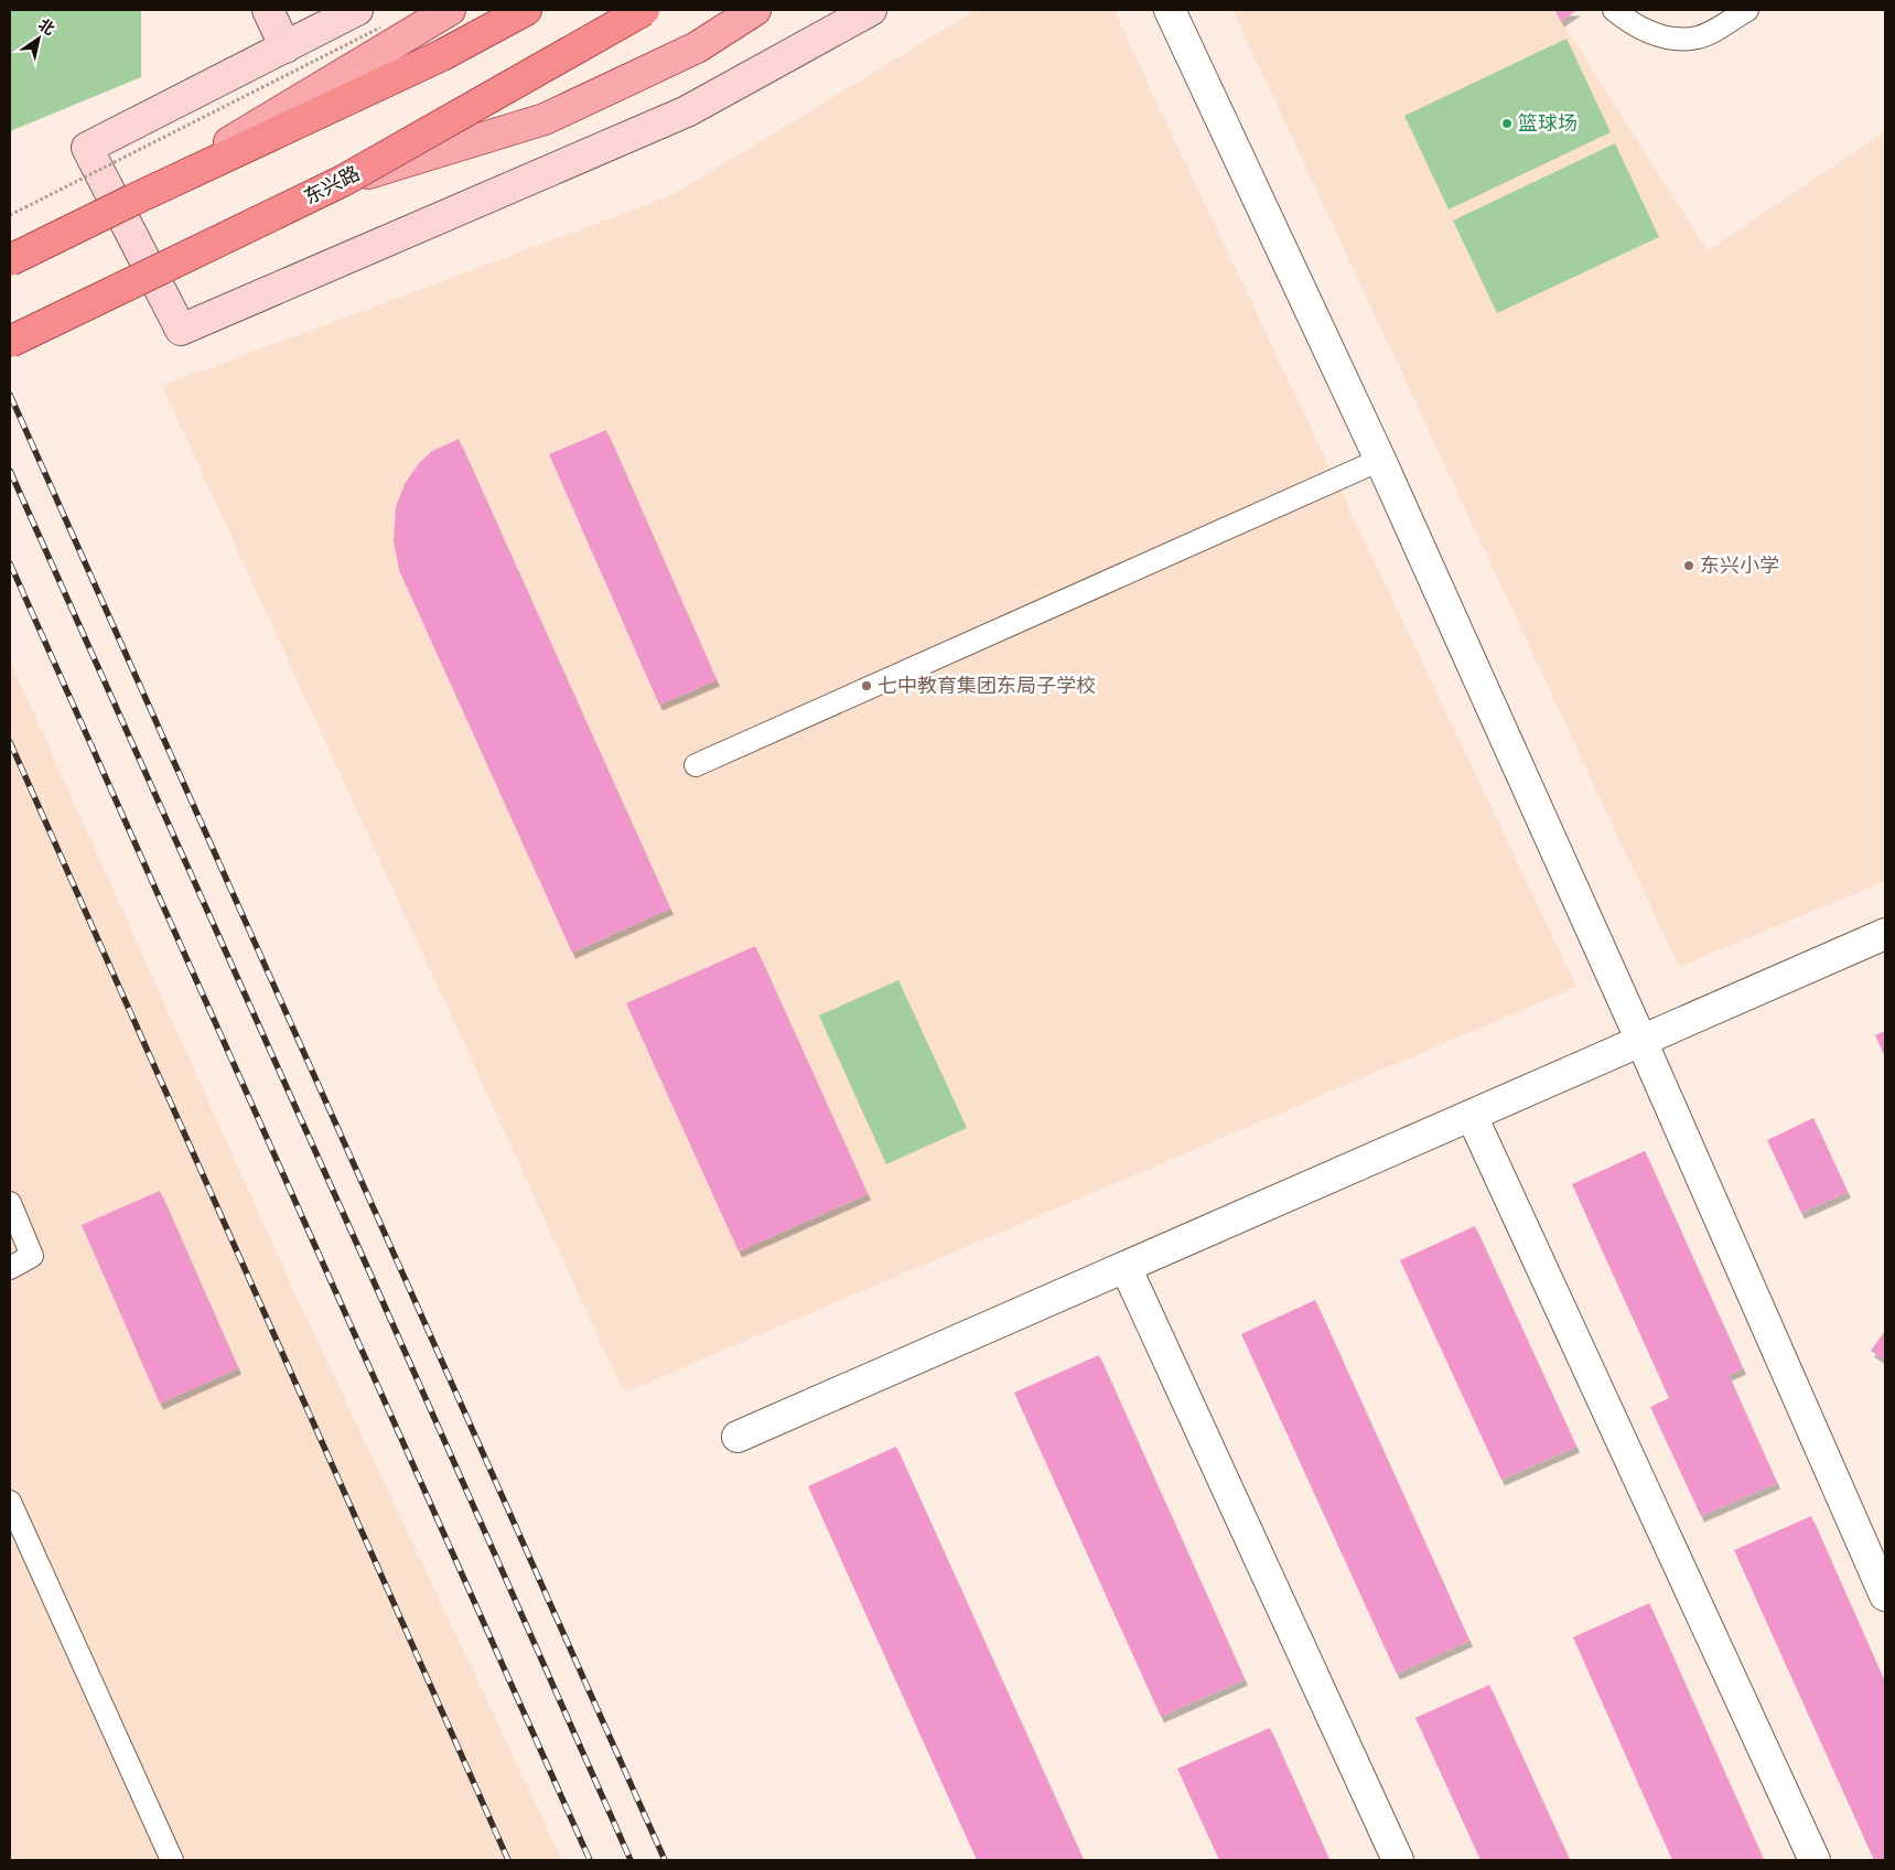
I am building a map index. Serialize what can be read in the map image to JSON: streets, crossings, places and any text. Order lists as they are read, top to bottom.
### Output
{
  "streets": {
    "highway": ["东兴路"]
  },
  "places": ["篮球场", "东兴小学", "七中教育集团东局子学校"],
  "north": "top right"
}
